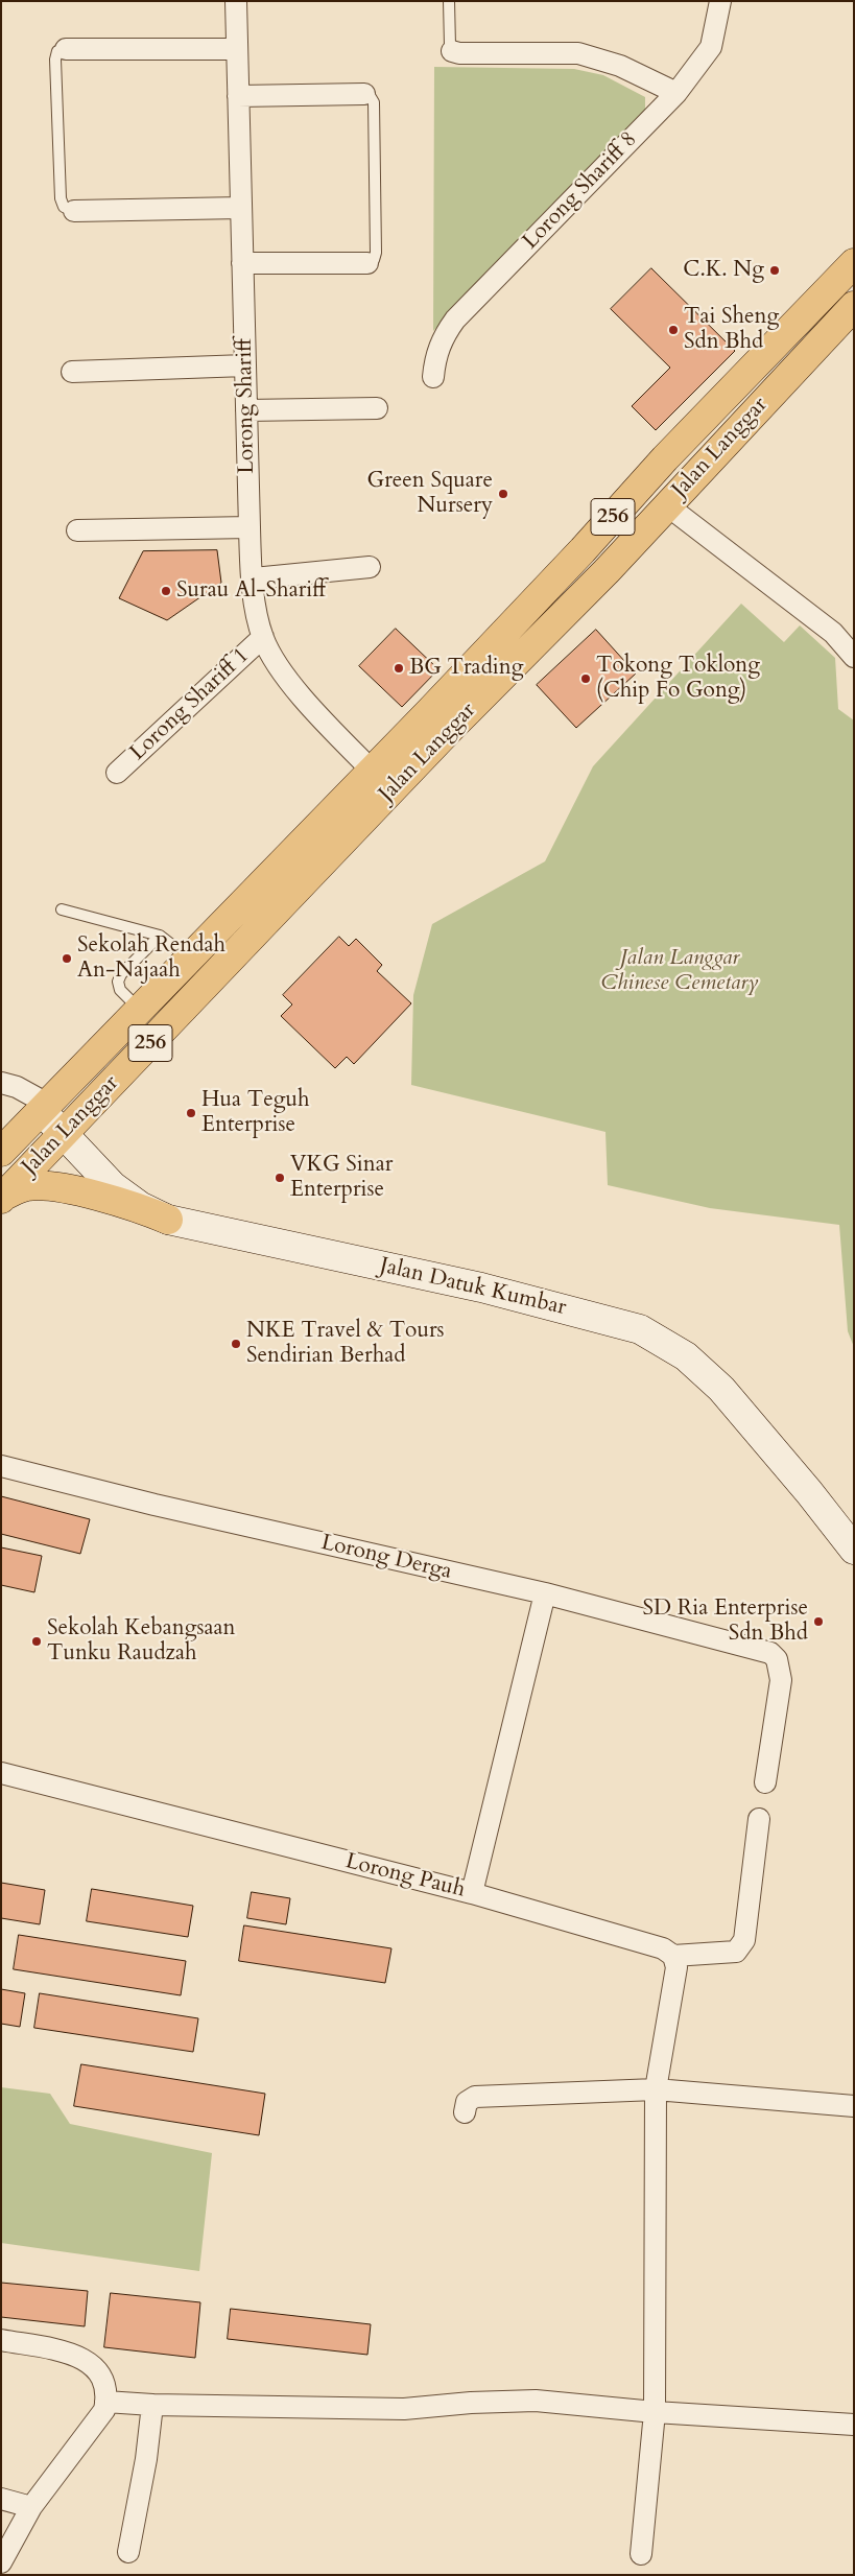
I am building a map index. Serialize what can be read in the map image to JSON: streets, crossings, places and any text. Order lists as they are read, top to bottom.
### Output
{
  "streets": {
    "main road": ["Jalan Langgar", "256", "Jalan Datuk Kumbar"],
    "street": [
      "Lorong Shariff 8",
      "Lorong Shariff",
      "Lorong Shariff 1",
      "Lorong Derga",
      "Lorong Pauh"
    ]
  },
  "crossings": [
    ["Lorong Shariff", "Jalan Langgar"],
    ["Lorong Shariff", "Lorong Shariff 1"],
    ["Jalan Langgar", "Jalan Datuk Kumbar"]
  ],
  "parks": ["Jalan Langgar Chinese Cemetary"],
  "places": [
    "C.K. Ng",
    "Tai Sheng Sdn Bhd",
    "Green Square Nursery",
    "Surau Al-Shariff",
    "BG Trading",
    "Tokong Toklong (Chip Fo Gong)",
    "Sekolah Rendah An-Najaah",
    "Hua Teguh Enterprise",
    "VKG Sinar Enterprise",
    "NKE Travel & Tours Sendirian Berhad",
    "SD Ria Enterprise Sdn Bhd",
    "Sekolah Kebangsaan Tunku Raudzah"
  ]
}
